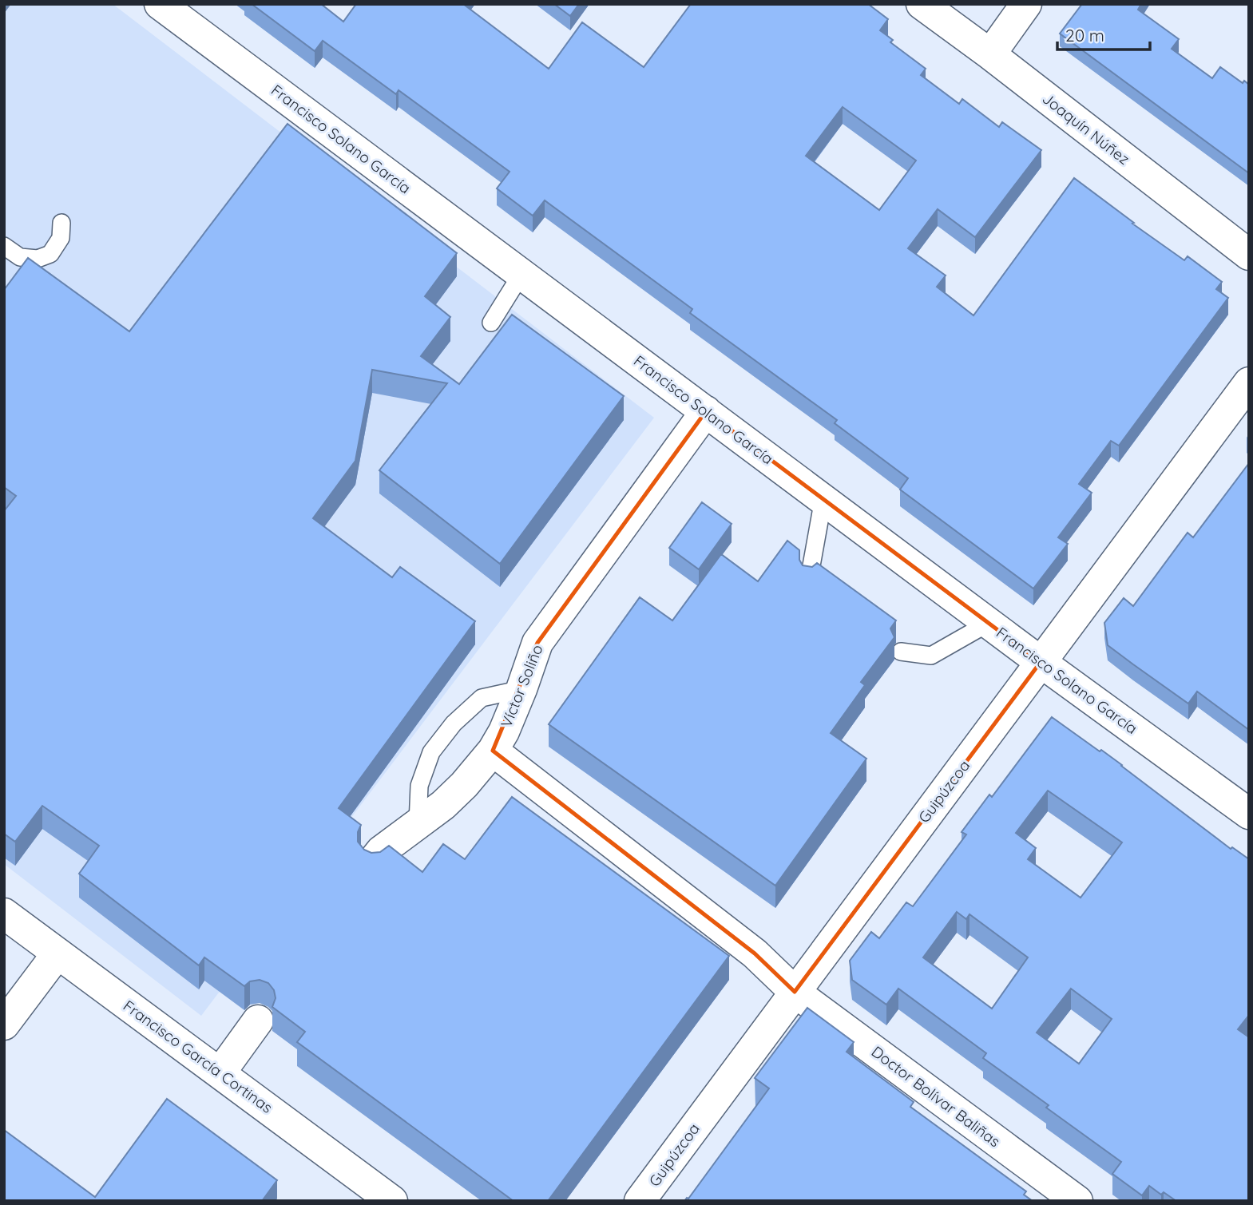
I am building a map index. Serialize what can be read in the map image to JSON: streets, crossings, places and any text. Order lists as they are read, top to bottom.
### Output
{
  "streets": {
    "street": [
      "Joaquín Núñez",
      "Francisco Solano García",
      "Víctor Soliño",
      "Guipúzcoa",
      "Francisco García Cortinas",
      "Doctor Bolívar Baliñas"
    ]
  },
  "crossings": [
    ["Francisco Solano García", "Víctor Soliño"],
    ["Francisco Solano García", "Guipúzcoa"],
    ["Víctor Soliño", "Doctor Bolívar Baliñas"],
    ["Guipúzcoa", "Doctor Bolívar Baliñas"]
  ],
  "scale_bar": "20 m"
}
